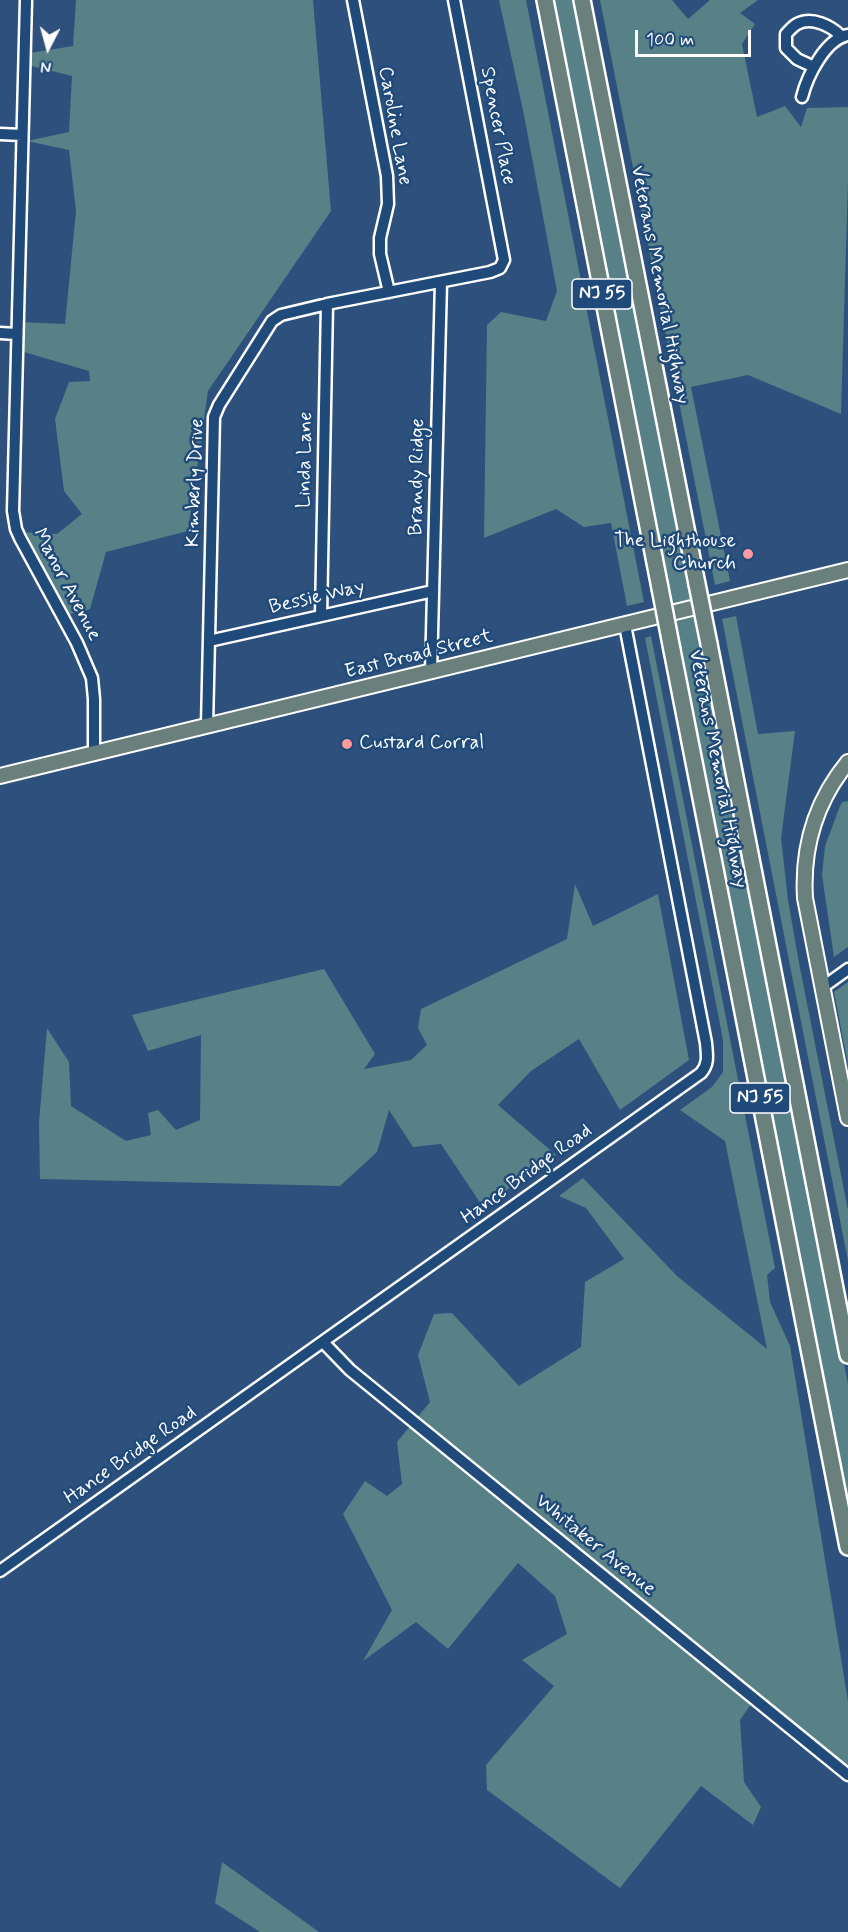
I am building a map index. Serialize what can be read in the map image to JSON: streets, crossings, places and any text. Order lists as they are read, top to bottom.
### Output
{
  "streets": {
    "highway": ["Veterans Memorial Highway", "NJ 55"],
    "main road": ["East Broad Street"],
    "street": [
      "Caroline Lane",
      "Spencer Place",
      "Linda Lane",
      "Brandy Ridge",
      "Kimberly Drive",
      "Manor Avenue",
      "Bessie Way",
      "Hance Bridge Road",
      "Whitaker Avenue"
    ]
  },
  "crossings": [
    ["Caroline Lane", "Kimberly Drive"],
    ["Spencer Place", "Kimberly Drive"],
    ["Linda Lane", "Kimberly Drive"],
    ["Linda Lane", "Bessie Way"],
    ["Brandy Ridge", "Kimberly Drive"],
    ["Brandy Ridge", "Bessie Way"],
    ["Brandy Ridge", "East Broad Street"],
    ["Kimberly Drive", "Bessie Way"],
    ["Kimberly Drive", "East Broad Street"],
    ["Manor Avenue", "East Broad Street"],
    ["East Broad Street", "Hance Bridge Road"],
    ["Hance Bridge Road", "Whitaker Avenue"]
  ],
  "places": ["The Lighthouse Church", "Custard Corral"],
  "scale_bar": "100 m",
  "north": "bottom"
}
